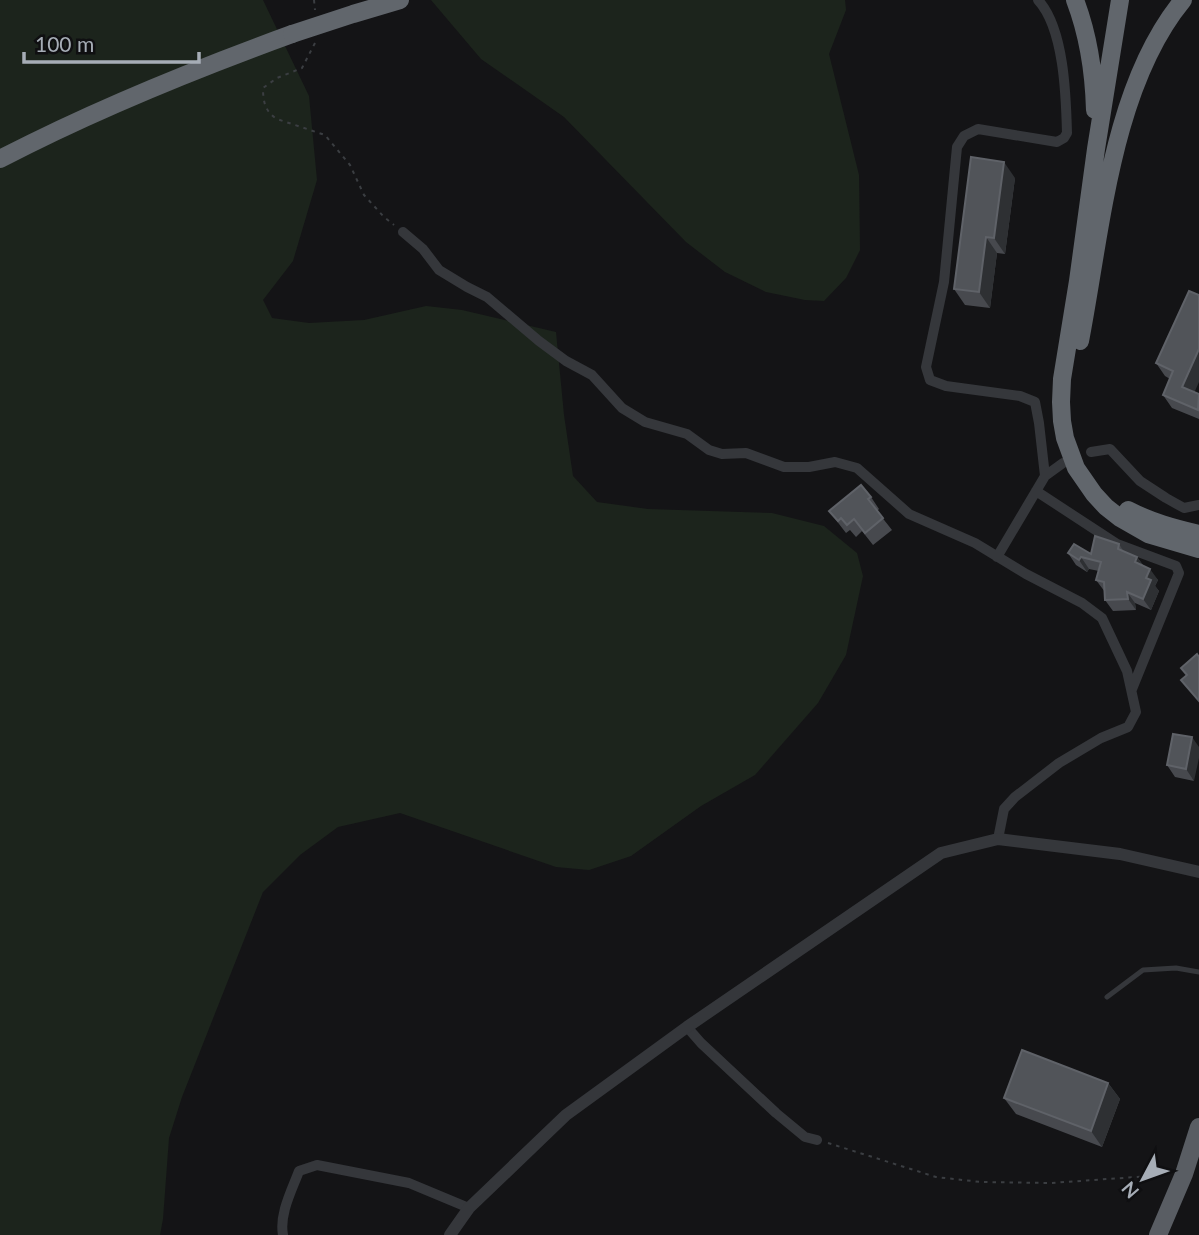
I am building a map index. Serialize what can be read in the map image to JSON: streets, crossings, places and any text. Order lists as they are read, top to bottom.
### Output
{
  "scale_bar": "100 m",
  "north": "bottom left"
}
